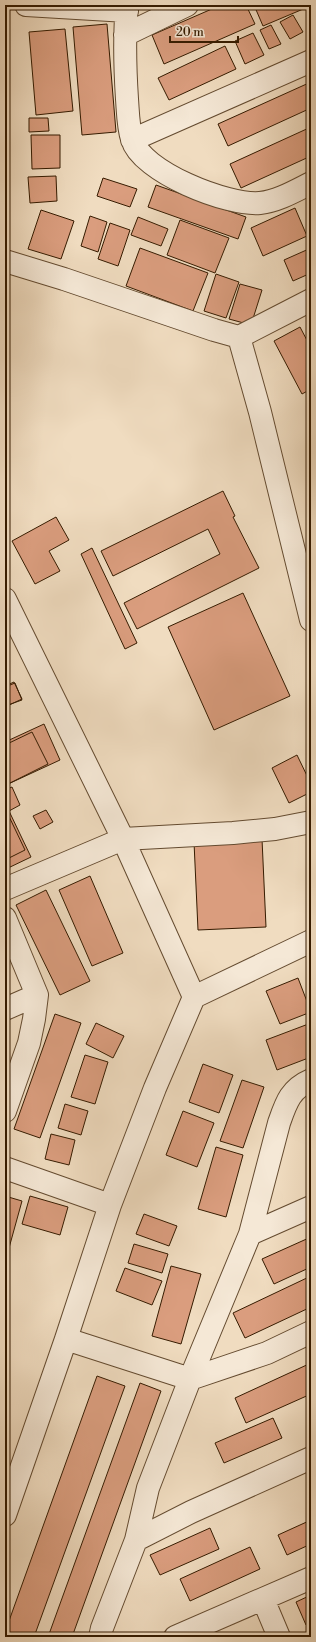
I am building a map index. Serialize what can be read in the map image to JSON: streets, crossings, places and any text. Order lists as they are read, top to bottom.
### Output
{
  "scale_bar": "20 m"
}
